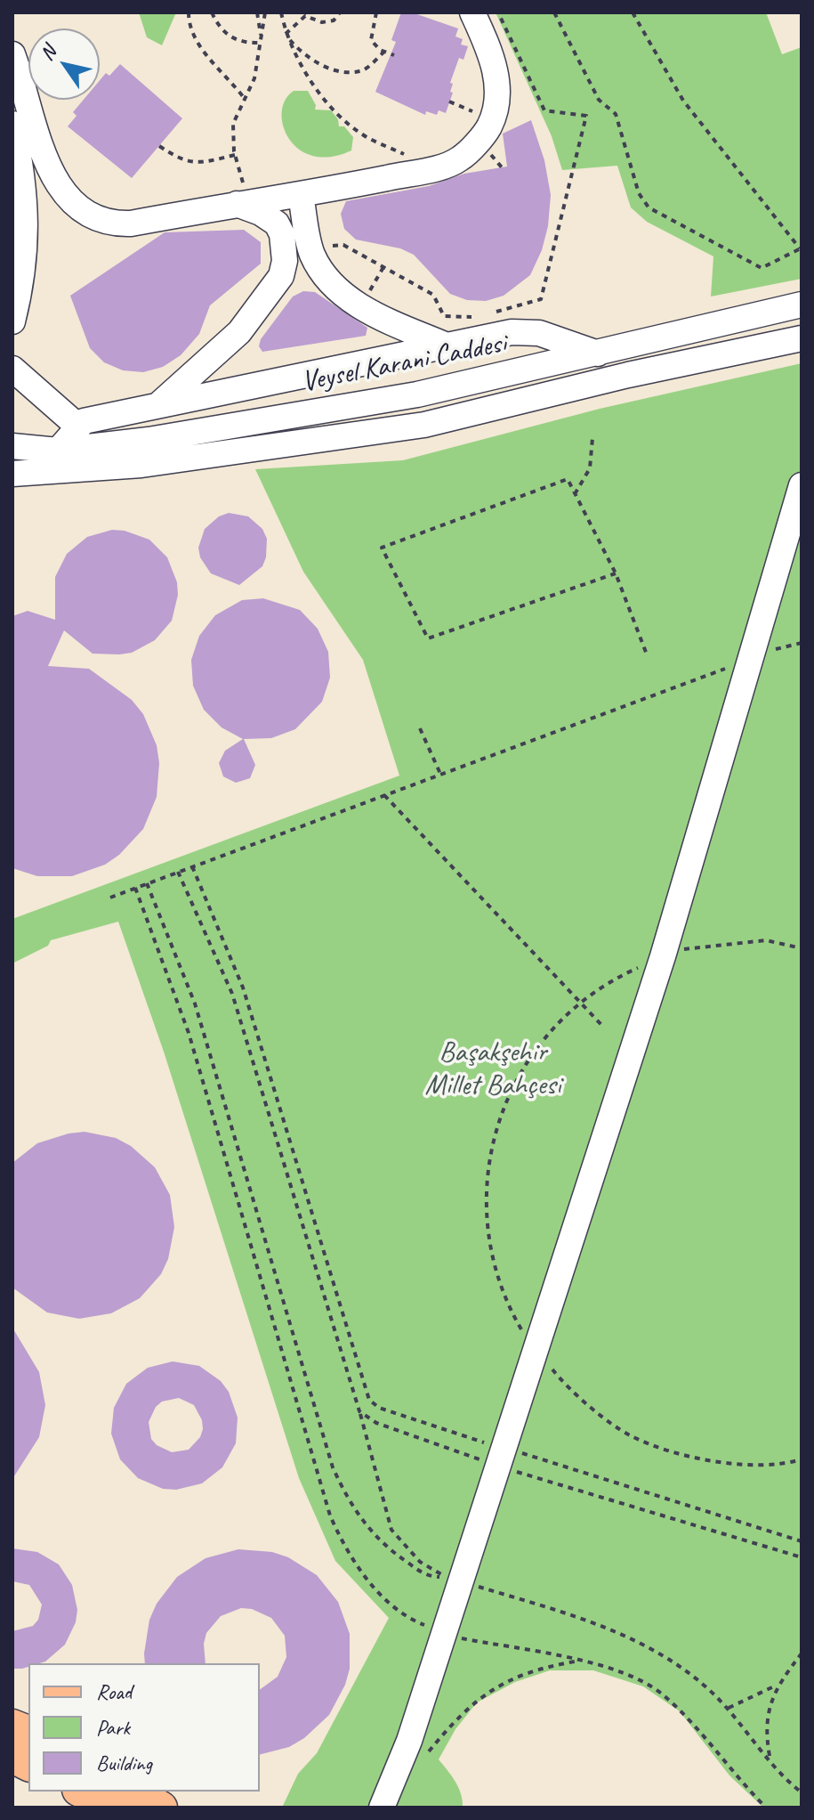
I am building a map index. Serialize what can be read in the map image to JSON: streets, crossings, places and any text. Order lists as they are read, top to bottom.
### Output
{
  "streets": {
    "street": ["Veysel Karani Caddesi"]
  },
  "parks": ["Başakşehir Millet Bahçesi"],
  "legend": ["Road", "Park", "Building"],
  "north": "top left"
}
